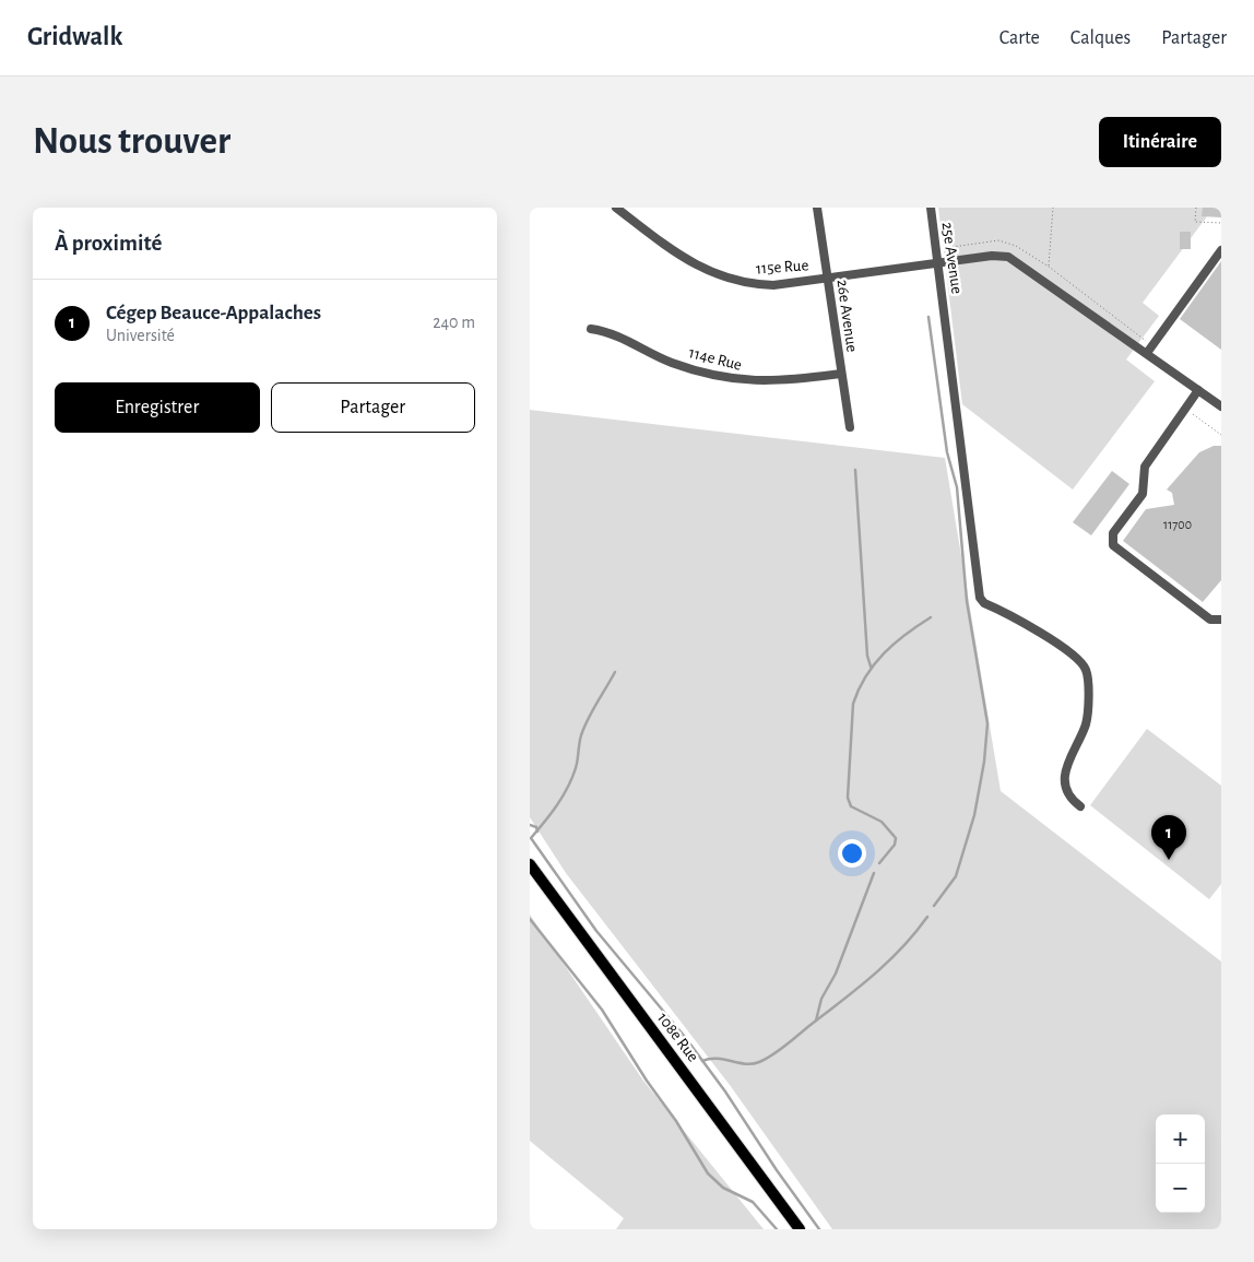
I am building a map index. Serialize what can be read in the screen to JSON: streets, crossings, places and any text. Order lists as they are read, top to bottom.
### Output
{
  "streets": {
    "main road": ["108e Rue"],
    "street": [
      "25e Avenue",
      "115e Rue",
      "26e Avenue",
      "114e Rue"
    ]
  },
  "crossings": [
    ["25e Avenue", "115e Rue"],
    ["115e Rue", "26e Avenue"],
    ["26e Avenue", "114e Rue"]
  ],
  "house_numbers": ["11700"],
  "page": {
    "header": "Gridwalk",
    "nav": ["Carte", "Calques", "Partager"],
    "buttons": [
      "Itinéraire",
      ["Enregistrer", "Partager"]
    ],
    "title": "Nous trouver",
    "heading": "À proximité",
    "list": [
      {
        "mark": "1",
        "name": "Cégep Beauce-Appalaches",
        "note": "Université",
        "value": "240 m"
      }
    ],
    "pins": "1",
    "map_buttons": ["+", "−"]
  }
}
